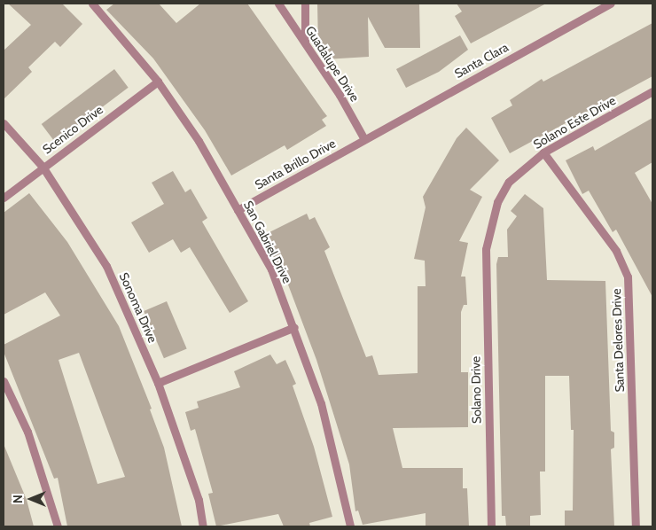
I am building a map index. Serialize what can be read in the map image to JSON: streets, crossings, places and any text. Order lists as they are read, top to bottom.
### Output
{
  "streets": {
    "lane": [
      "Santa Clara",
      "Guadalupe Drive",
      "Solano Este Drive",
      "Scenico Drive",
      "Santa Brillo Drive",
      "San Gabriel Drive",
      "Sonoma Drive",
      "Santa Delores Drive",
      "Solano Drive"
    ]
  },
  "crossings": [
    ["Santa Clara", "Guadalupe Drive"],
    ["Santa Clara", "Santa Brillo Drive"],
    ["Guadalupe Drive", "Santa Brillo Drive"],
    ["Solano Este Drive", "Santa Delores Drive"],
    ["Solano Este Drive", "Solano Drive"],
    ["Scenico Drive", "San Gabriel Drive"],
    ["Scenico Drive", "Sonoma Drive"],
    ["Santa Brillo Drive", "San Gabriel Drive"]
  ],
  "north": "left"
}
